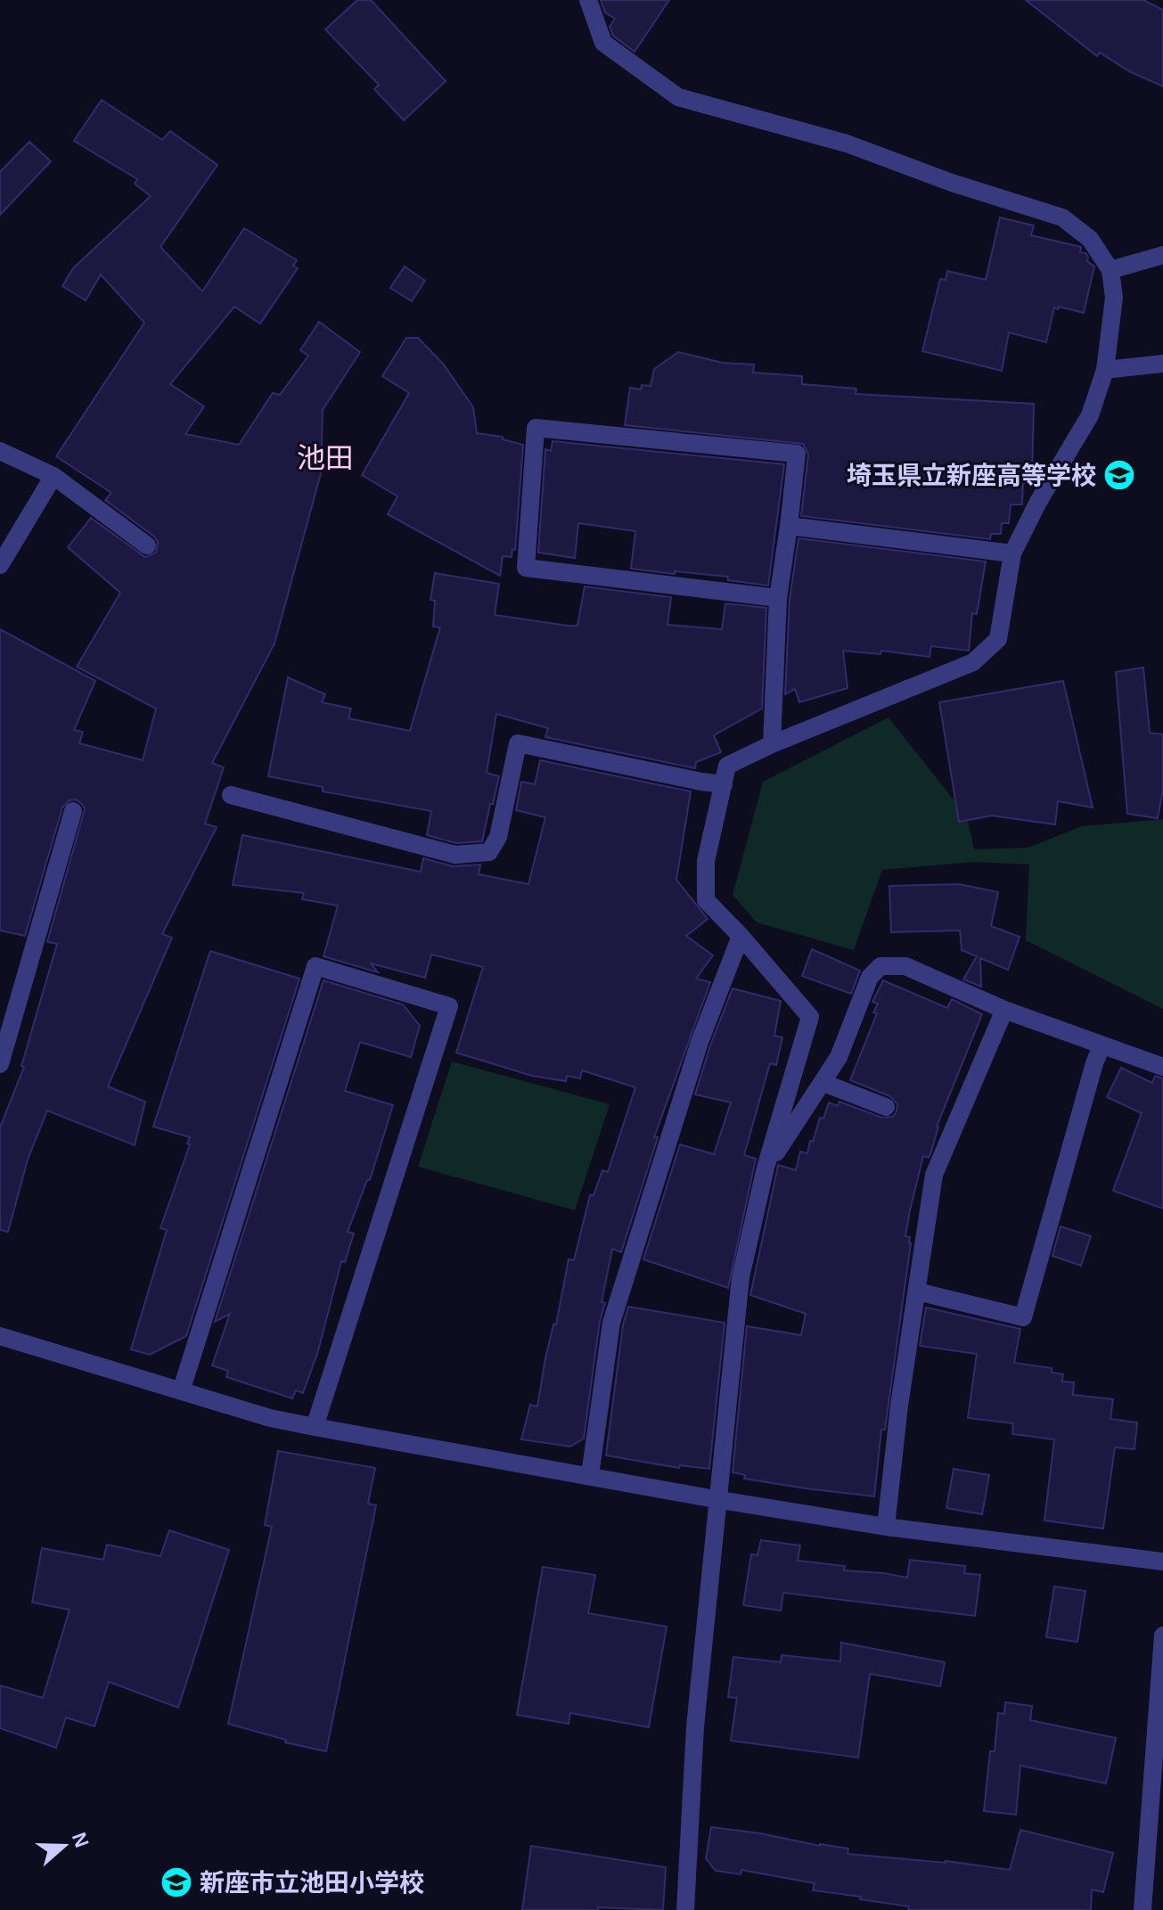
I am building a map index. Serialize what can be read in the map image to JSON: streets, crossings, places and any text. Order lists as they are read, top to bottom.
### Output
{
  "districts": ["池田"],
  "places": {
    "school or university": ["埼玉県立新座高等学校", "新座市立池田小学校"]
  },
  "north": "right"
}
